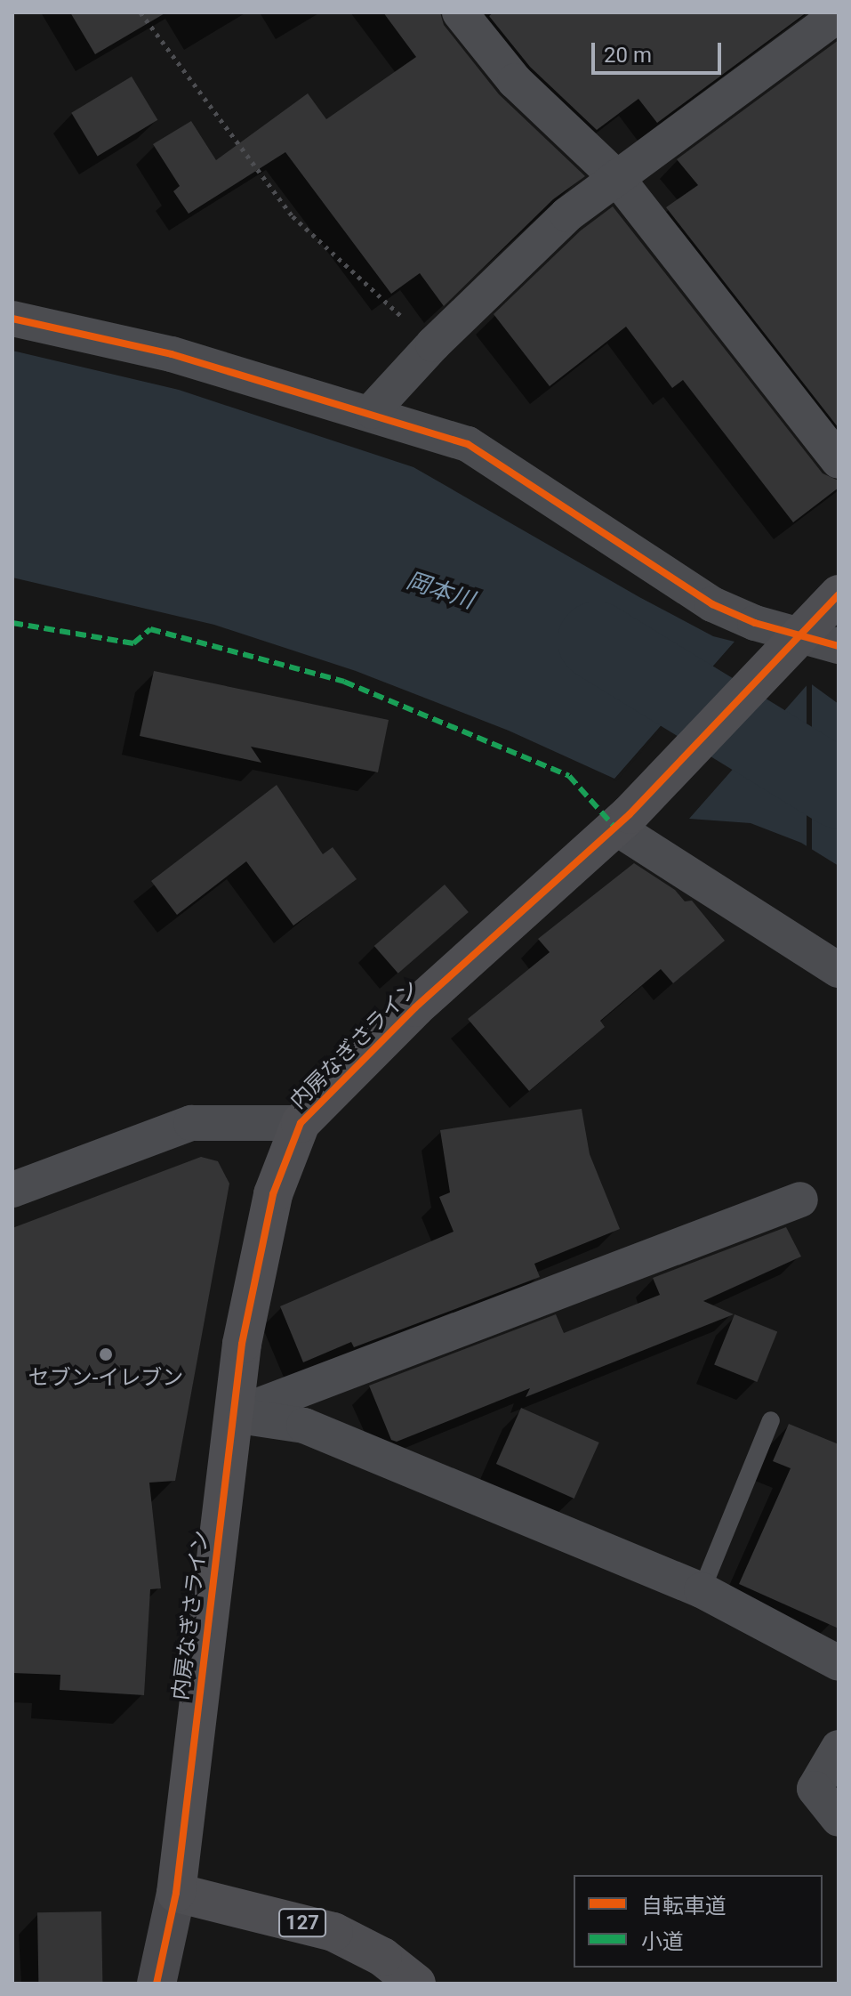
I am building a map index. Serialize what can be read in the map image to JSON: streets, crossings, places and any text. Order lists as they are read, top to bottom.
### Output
{
  "streets": {
    "highway": ["内房なぎさライン", "127"]
  },
  "crossings": [
    ["内房なぎさライン", "127"]
  ],
  "water": ["岡本川"],
  "places": ["セブン-イレブン"],
  "legend": ["自転車道", "小道"],
  "scale_bar": "20 m"
}
